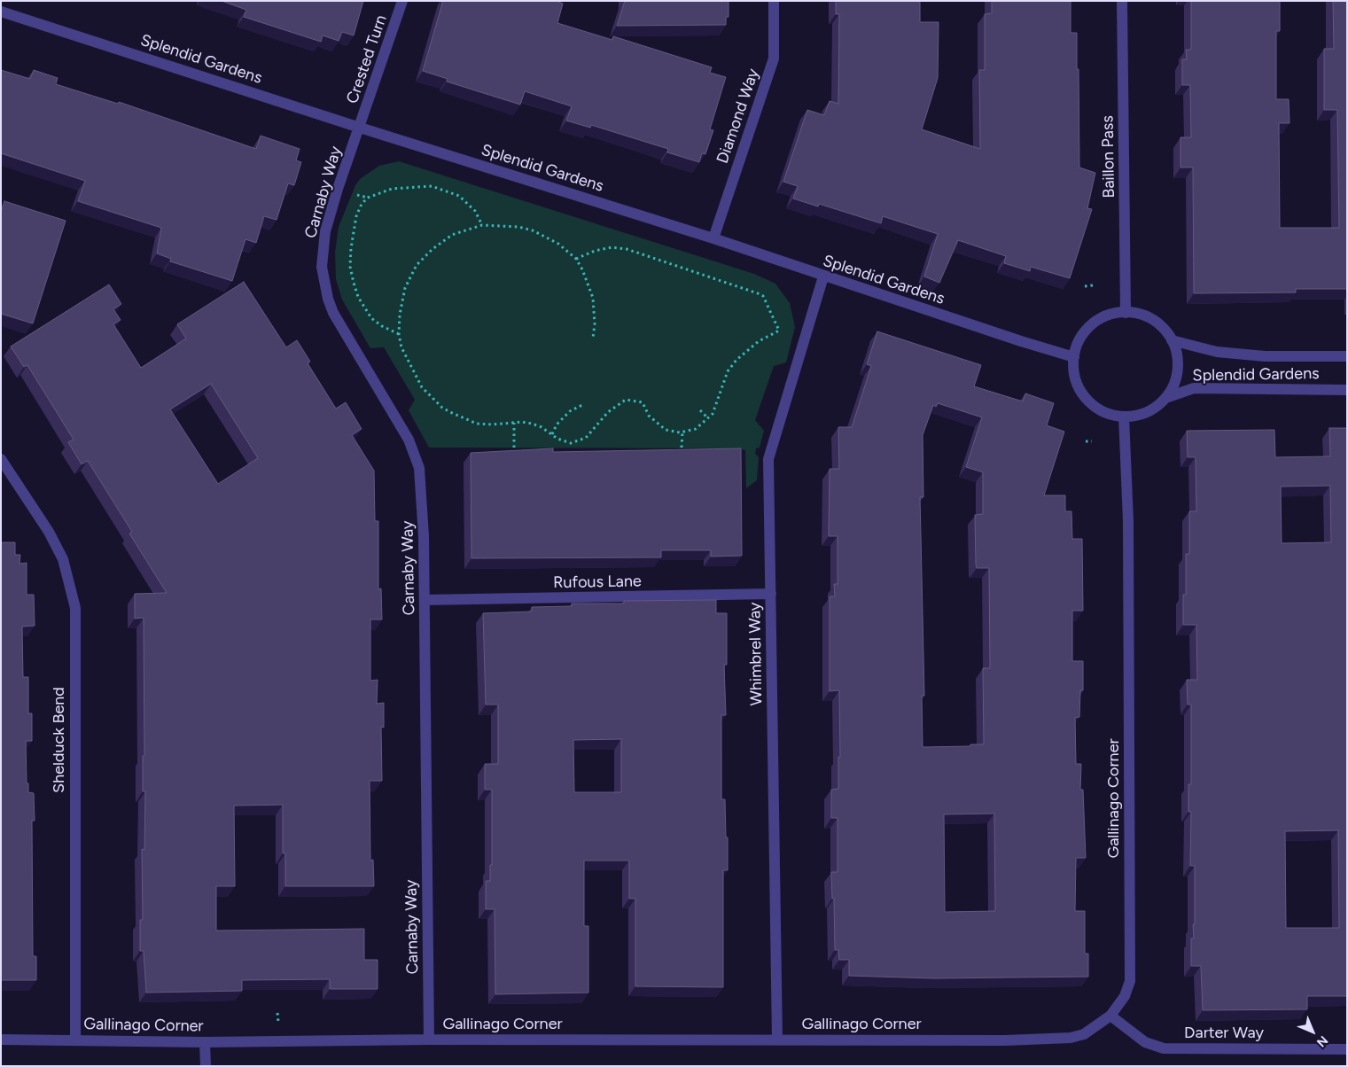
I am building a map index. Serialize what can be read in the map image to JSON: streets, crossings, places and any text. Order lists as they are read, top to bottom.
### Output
{
  "streets": {
    "street": [
      "Splendid Gardens",
      "Crested Turn",
      "Diamond Way",
      "Baillon Pass",
      "Carnaby Way",
      "Rufous Lane",
      "Whimbrel Way",
      "Shelduck Bend",
      "Gallinago Corner",
      "Darter Way"
    ]
  },
  "crossings": [
    ["Splendid Gardens", "Crested Turn"],
    ["Splendid Gardens", "Diamond Way"],
    ["Splendid Gardens", "Baillon Pass"],
    ["Splendid Gardens", "Carnaby Way"],
    ["Splendid Gardens", "Whimbrel Way"],
    ["Splendid Gardens", "Gallinago Corner"],
    ["Crested Turn", "Carnaby Way"],
    ["Baillon Pass", "Gallinago Corner"],
    ["Carnaby Way", "Rufous Lane"],
    ["Carnaby Way", "Gallinago Corner"],
    ["Rufous Lane", "Whimbrel Way"],
    ["Whimbrel Way", "Gallinago Corner"],
    ["Shelduck Bend", "Gallinago Corner"],
    ["Gallinago Corner", "Darter Way"]
  ],
  "north": "bottom right"
}
